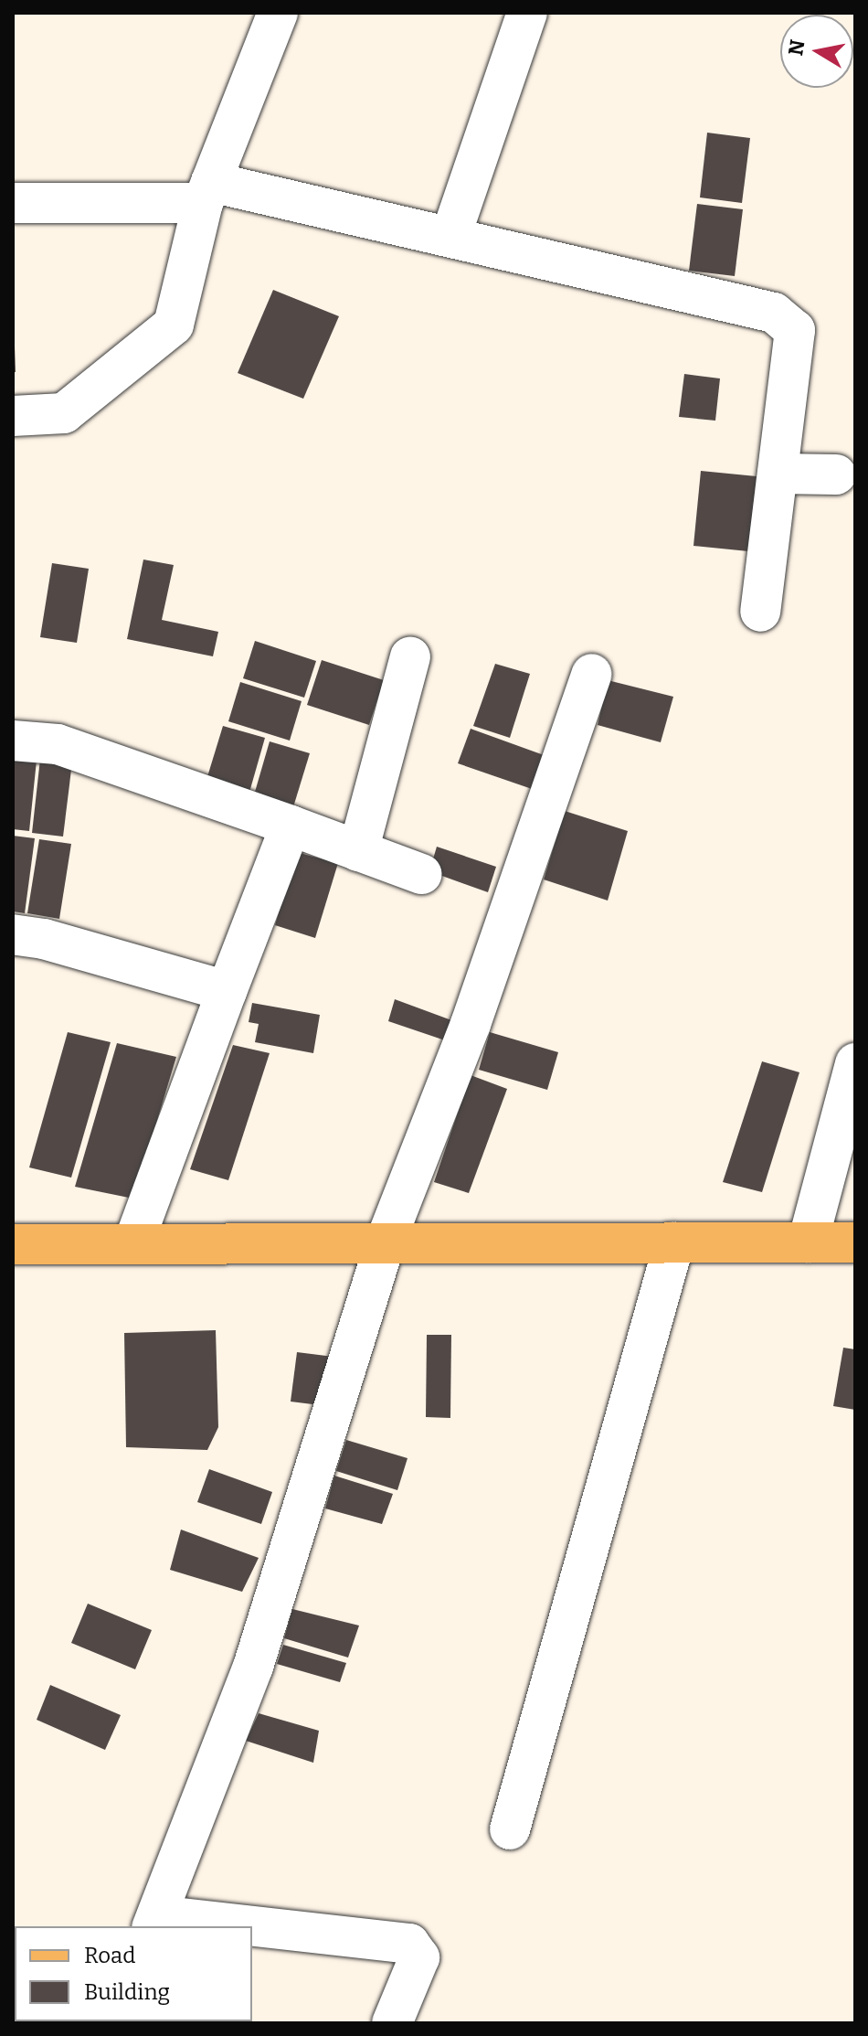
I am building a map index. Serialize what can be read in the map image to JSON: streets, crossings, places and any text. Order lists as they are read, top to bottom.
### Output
{
  "legend": ["Road", "Building"],
  "north": "left"
}
